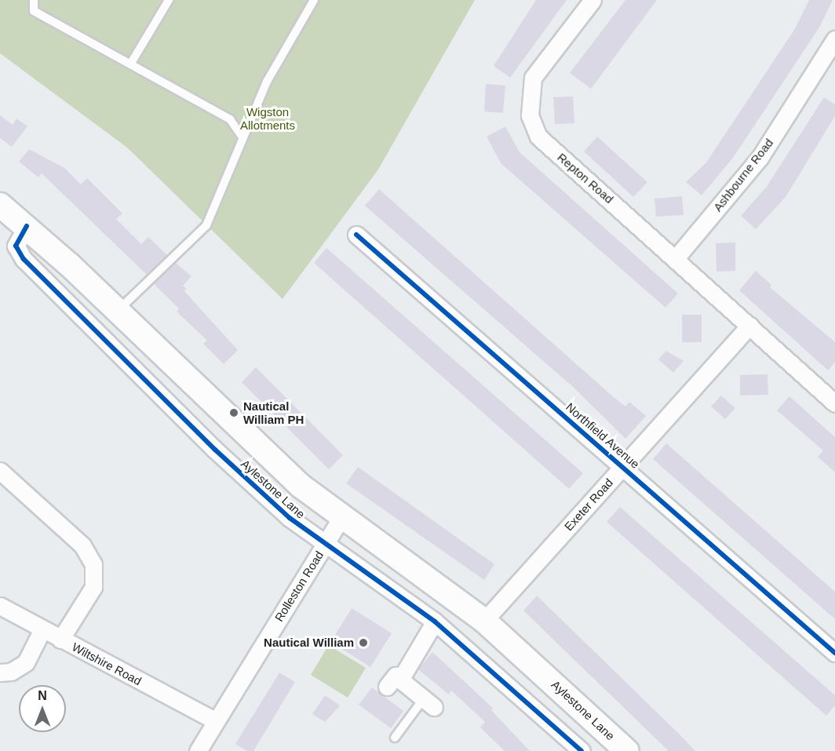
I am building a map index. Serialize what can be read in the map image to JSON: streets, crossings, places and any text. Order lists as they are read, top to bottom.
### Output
{
  "streets": {
    "main road": ["Aylestone Lane"],
    "street": [
      "Ashbourne Road",
      "Repton Road",
      "Northfield Avenue",
      "Exeter Road",
      "Rolleston Road",
      "Wiltshire Road"
    ]
  },
  "crossings": [
    ["Ashbourne Road", "Repton Road"],
    ["Repton Road", "Exeter Road"],
    ["Northfield Avenue", "Exeter Road"],
    ["Aylestone Lane", "Exeter Road"],
    ["Aylestone Lane", "Rolleston Road"],
    ["Rolleston Road", "Wiltshire Road"]
  ],
  "parks": ["Wigston Allotments"],
  "places": ["Nautical William PH", "Nautical William"],
  "north": "top"
}
